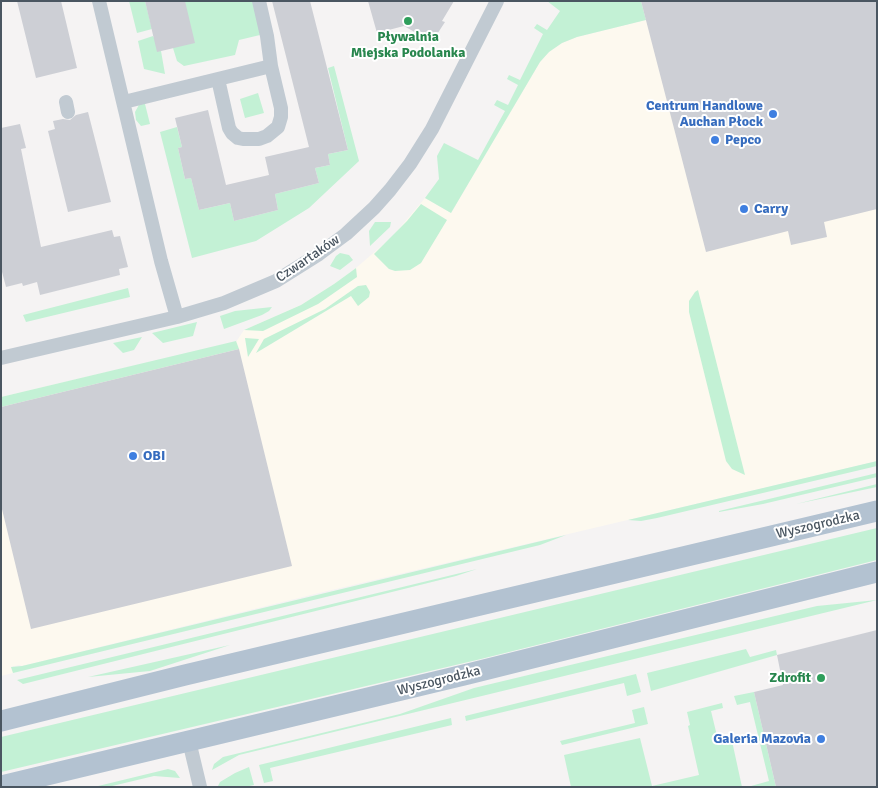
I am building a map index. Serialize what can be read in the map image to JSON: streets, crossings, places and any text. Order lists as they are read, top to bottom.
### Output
{
  "streets": {
    "main road": ["Wyszogrodzka"],
    "street": ["Czwartaków"]
  },
  "places": [
    "Pływalnia Miejska Podolanka",
    "Centrum Handlowe Auchan Płock",
    "Pepco",
    "Carry",
    "OBI",
    "Zdrofit",
    "Galeria Mazovia"
  ]
}
